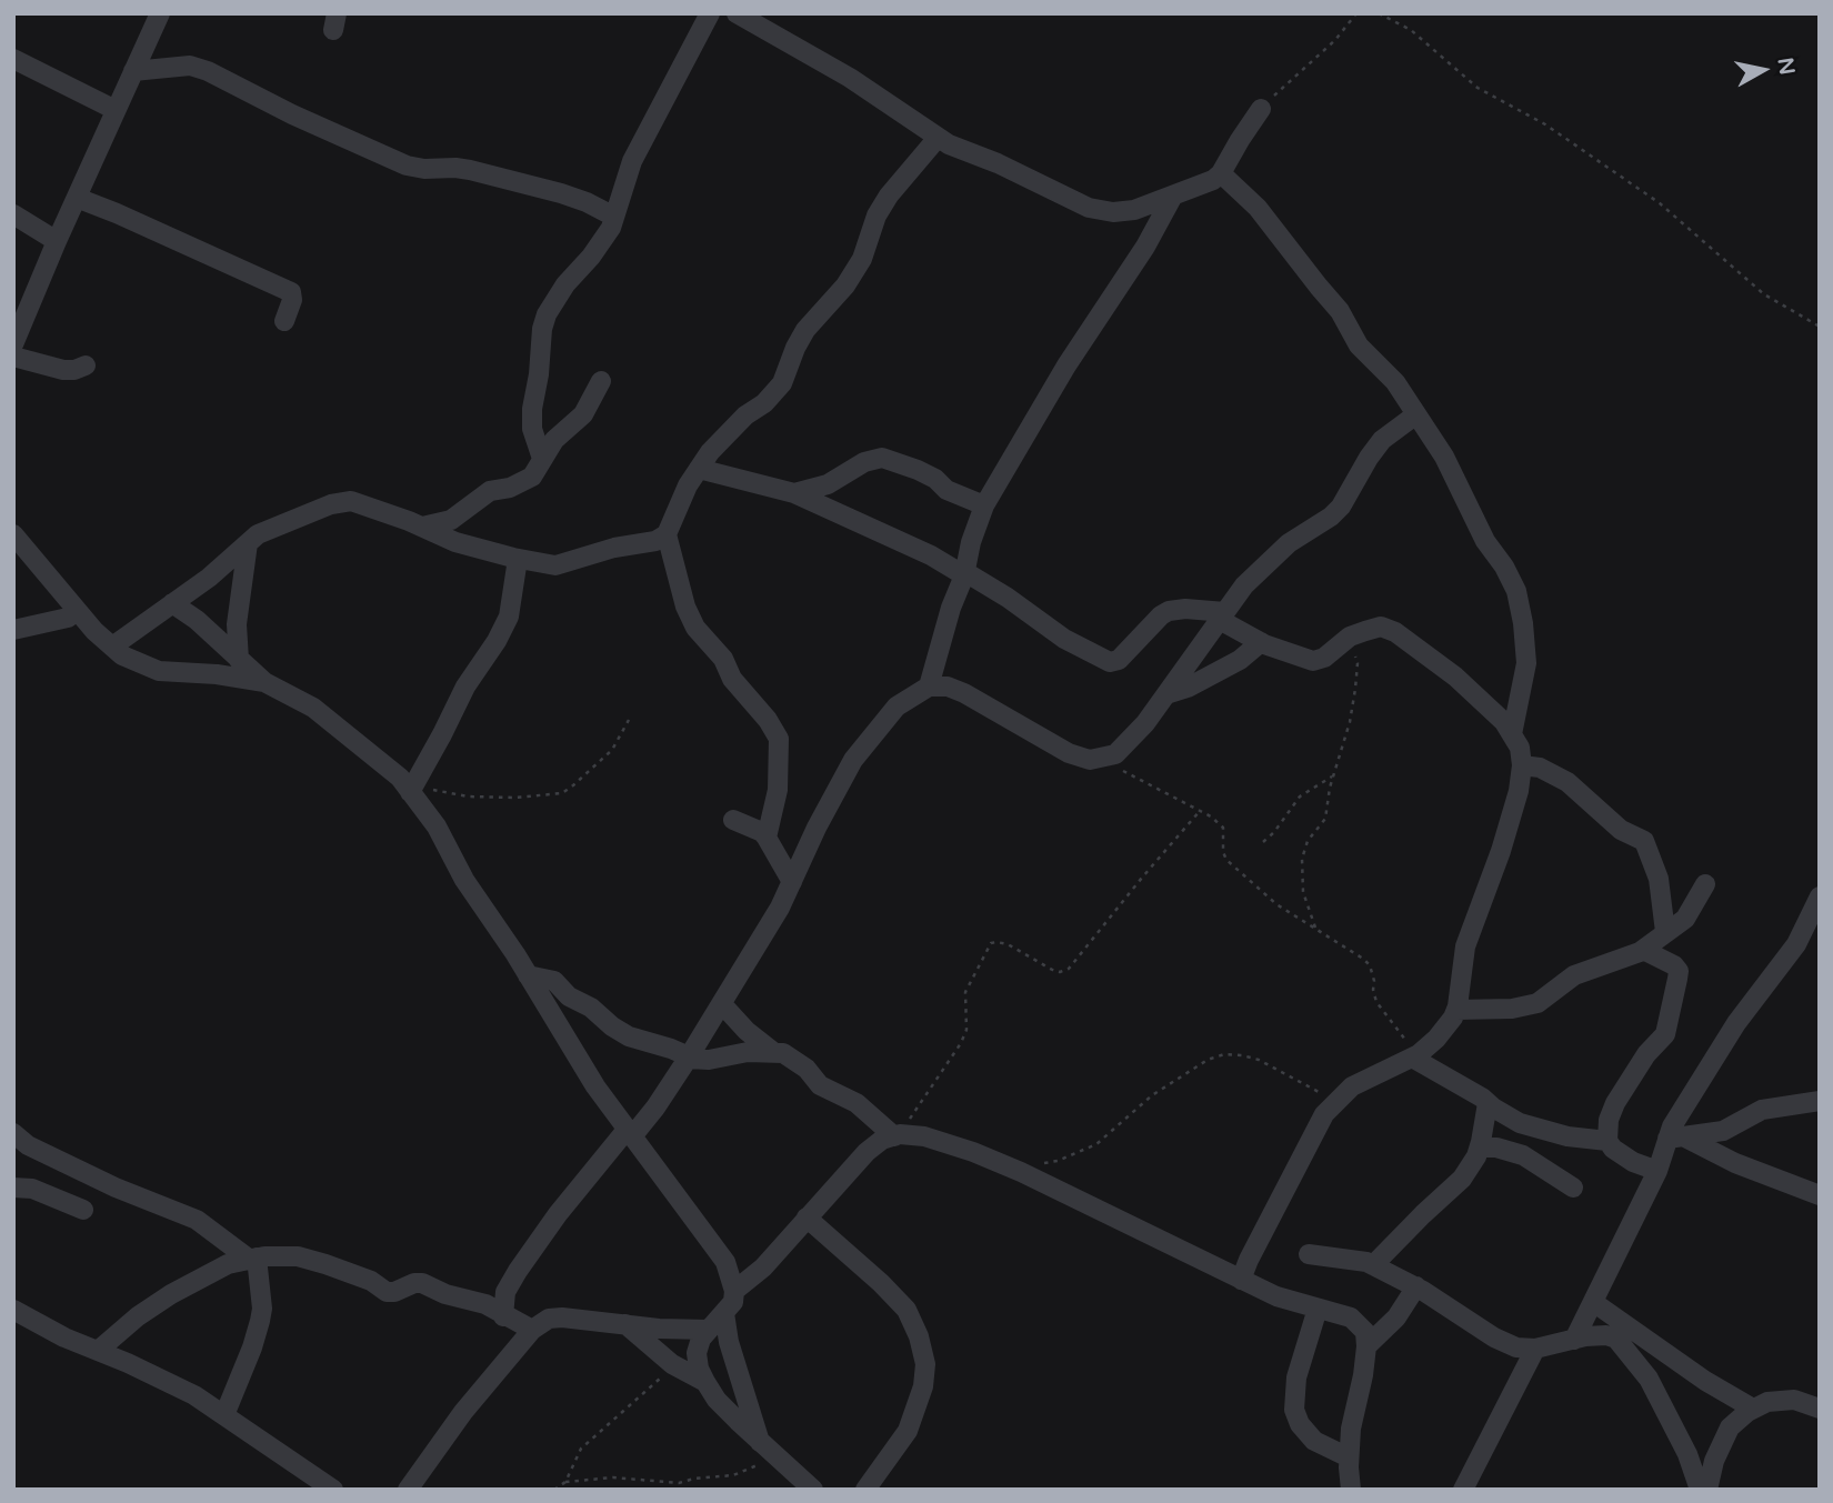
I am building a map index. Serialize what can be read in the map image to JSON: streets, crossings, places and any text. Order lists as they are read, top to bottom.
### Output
{
  "north": "right"
}
